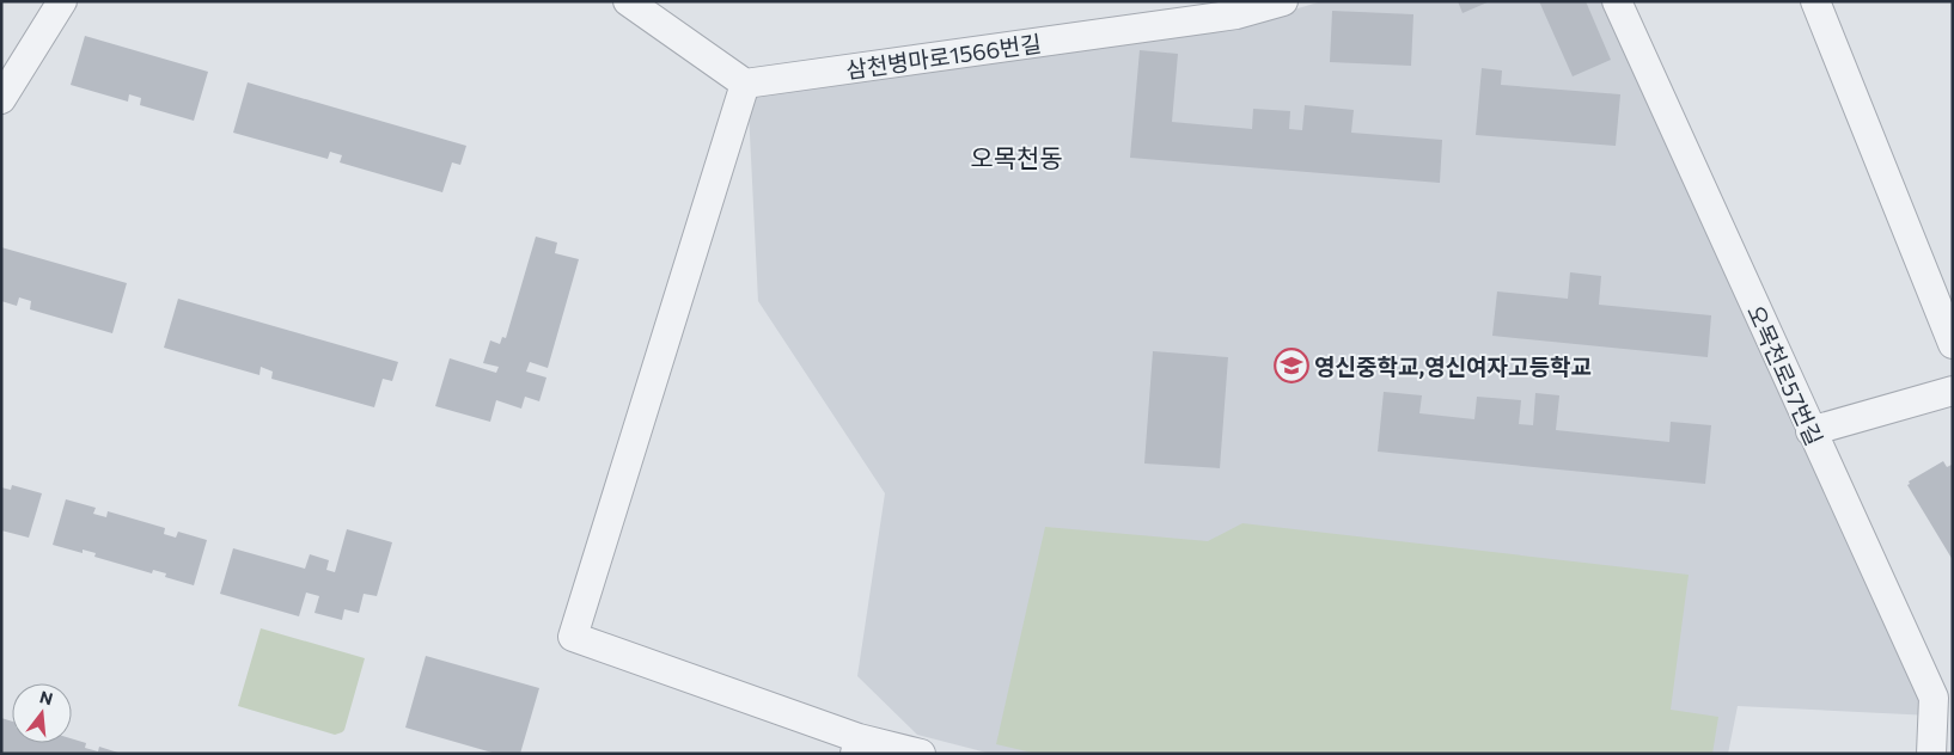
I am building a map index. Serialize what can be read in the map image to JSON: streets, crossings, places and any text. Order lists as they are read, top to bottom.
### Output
{
  "streets": {
    "street": ["삼천병마로1566번길", "오목천로57번길"]
  },
  "districts": ["오목천동"],
  "places": {
    "school or university": ["영신중학교,영신여자고등학교"]
  },
  "north": "top"
}
